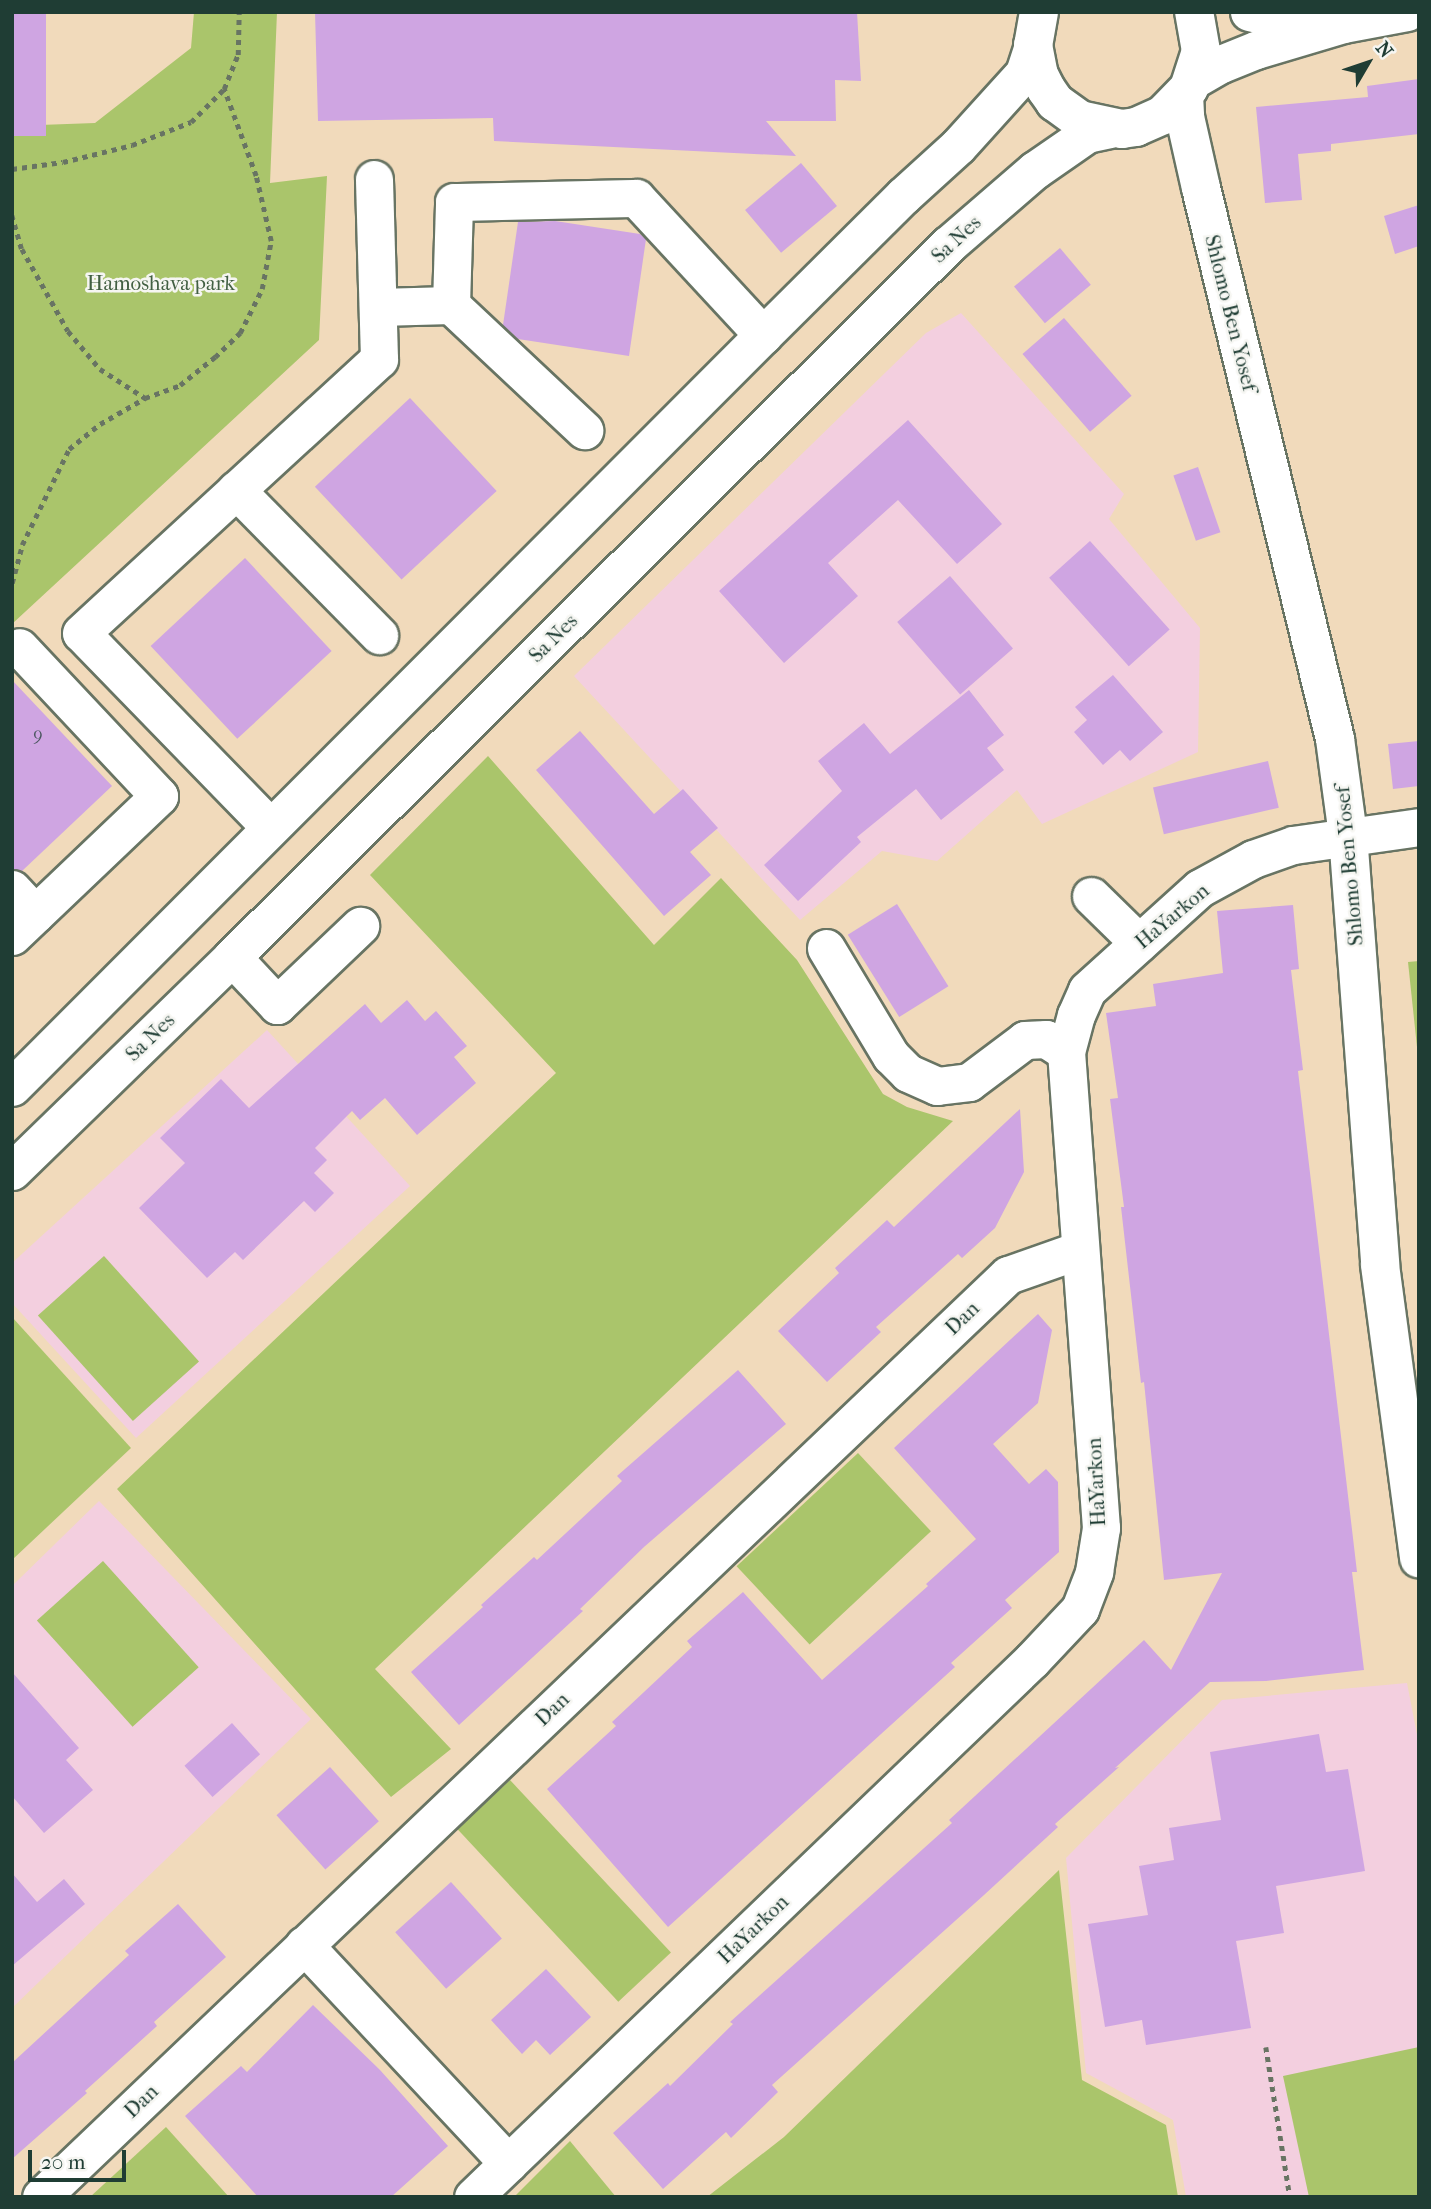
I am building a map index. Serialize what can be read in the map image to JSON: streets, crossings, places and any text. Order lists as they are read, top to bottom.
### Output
{
  "streets": {
    "main road": ["Shlomo Ben Yosef"],
    "street": ["Sa Nes", "HaYarkon", "Dan"]
  },
  "crossings": [
    ["Sa Nes", "Shlomo Ben Yosef"],
    ["Shlomo Ben Yosef", "HaYarkon"],
    ["HaYarkon", "Dan"]
  ],
  "parks": ["Hamoshava park"],
  "house_numbers": ["9"],
  "scale_bar": "20 m",
  "north": "top right"
}
